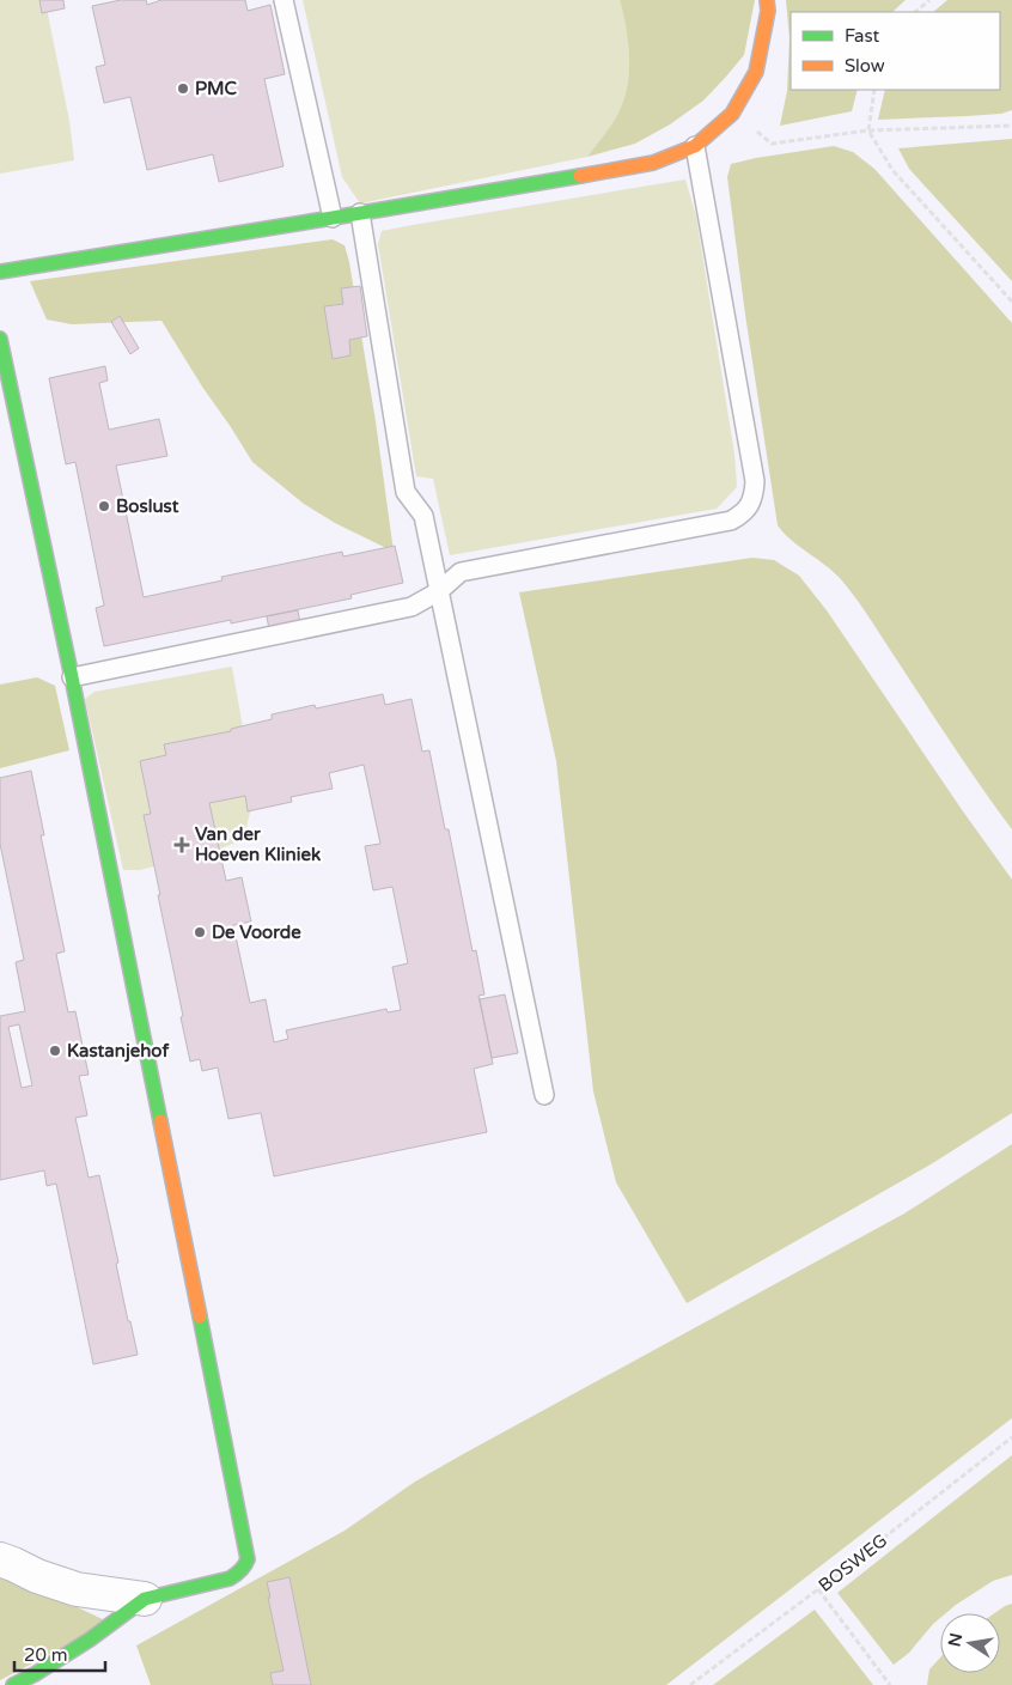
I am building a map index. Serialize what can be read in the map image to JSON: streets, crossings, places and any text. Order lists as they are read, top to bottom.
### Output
{
  "streets": {
    "path": ["BOSWEG"]
  },
  "places": {
    "other": [
      "PMC",
      "Boslust",
      "De Voorde",
      "Kastanjehof"
    ],
    "health": ["Van der Hoeven Kliniek"]
  },
  "legend": ["Fast", "Slow"],
  "scale_bar": "20 m",
  "north": "left"
}
